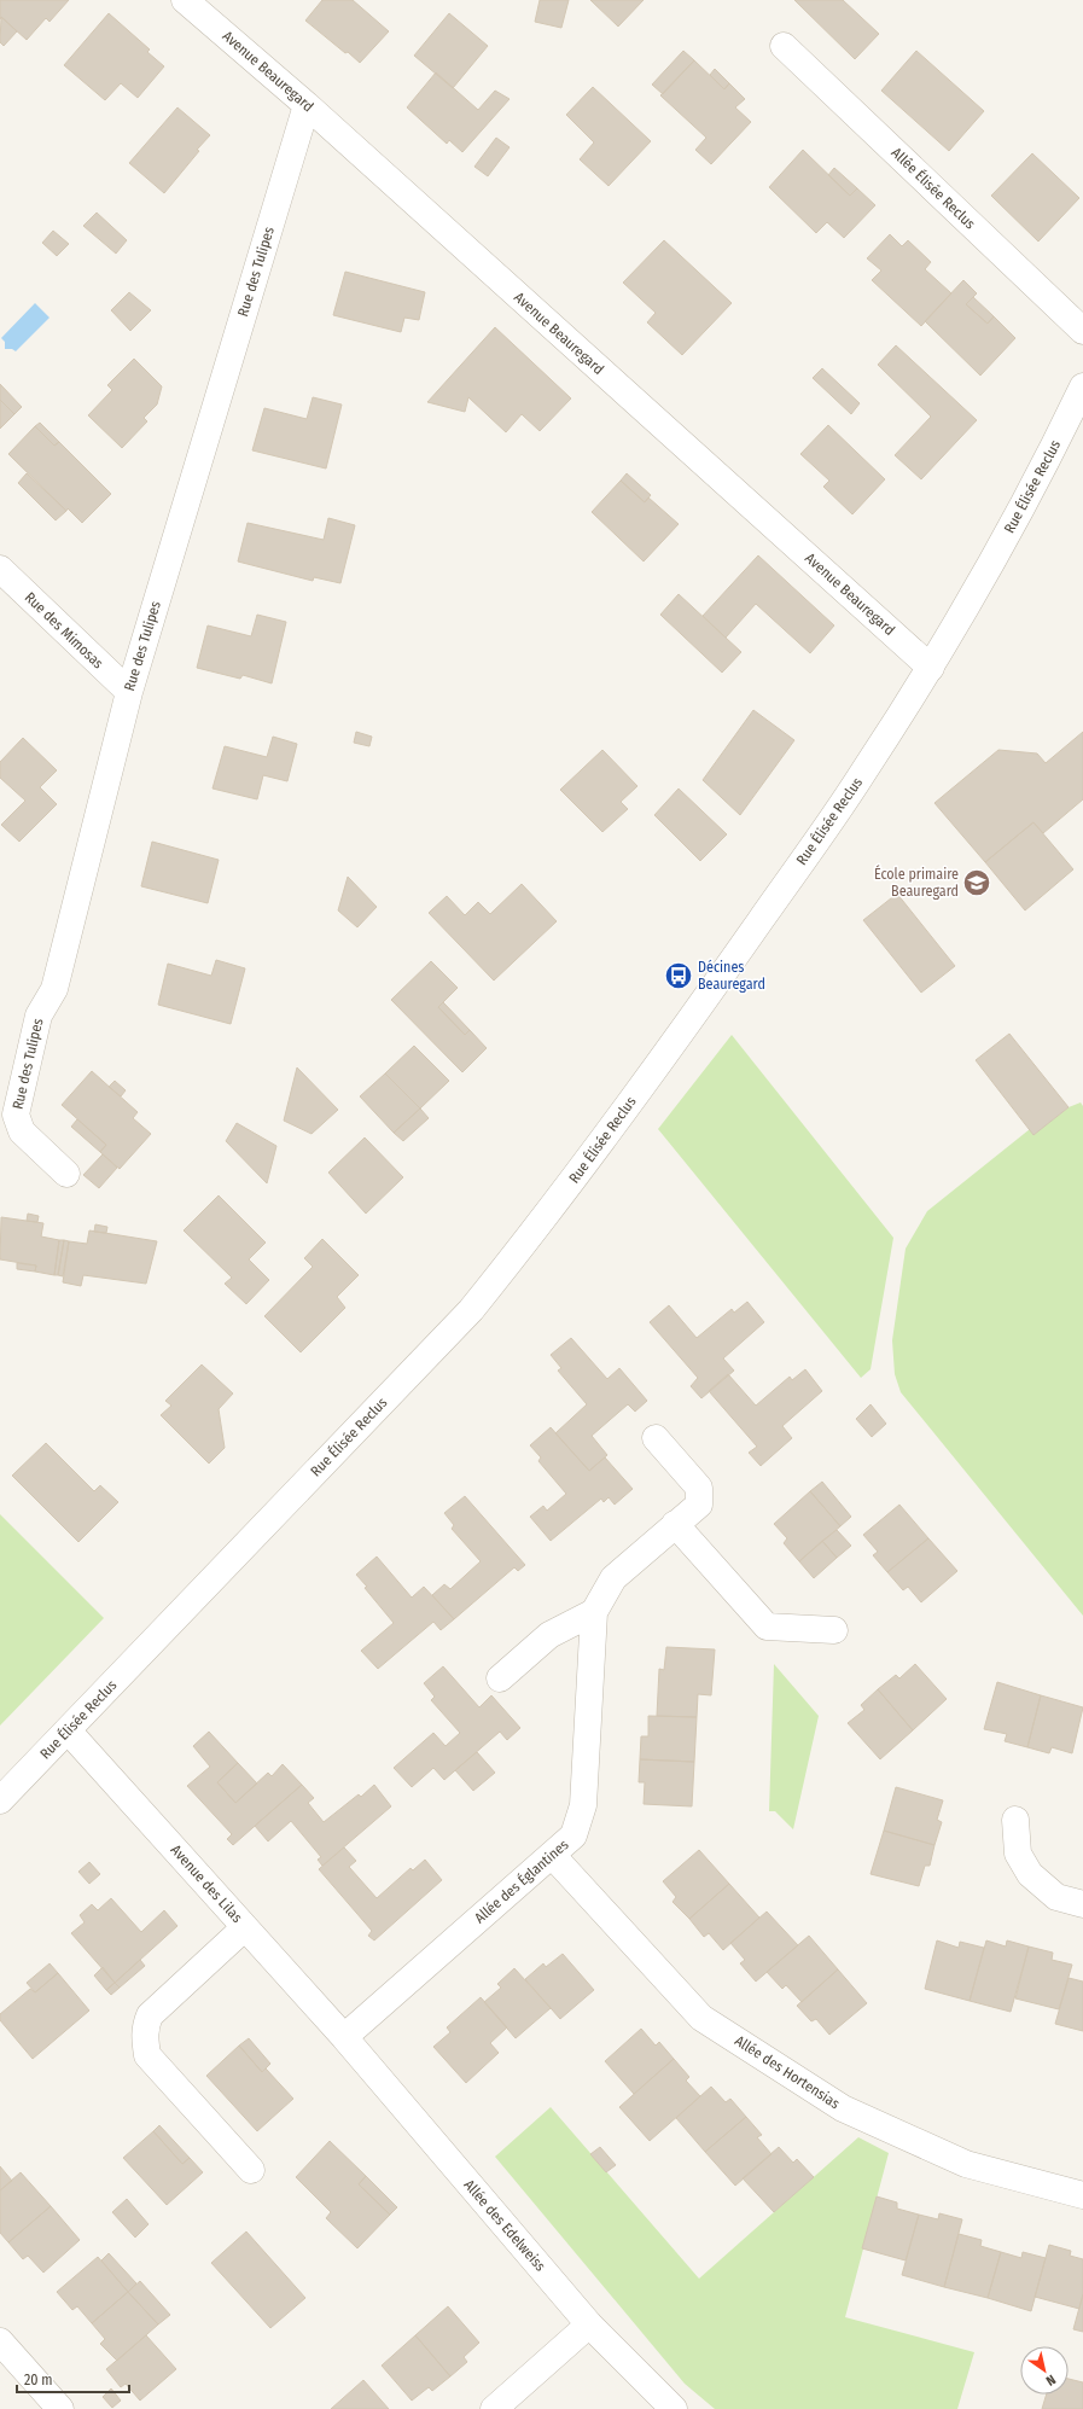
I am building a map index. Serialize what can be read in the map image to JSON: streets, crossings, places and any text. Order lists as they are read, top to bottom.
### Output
{
  "streets": {
    "street": [
      "Avenue Beauregard",
      "Allée Élisée Reclus",
      "Rue des Tulipes",
      "Rue Élisée Reclus",
      "Rue des Mimosas",
      "Allée des Églantines",
      "Avenue des Lilas",
      "Allée des Hortensias",
      "Allée des Edelweiss"
    ]
  },
  "crossings": [
    ["Avenue Beauregard", "Rue des Tulipes"],
    ["Avenue Beauregard", "Rue Élisée Reclus"],
    ["Rue des Tulipes", "Rue des Mimosas"],
    ["Rue Élisée Reclus", "Avenue des Lilas"],
    ["Allée des Églantines", "Avenue des Lilas"],
    ["Allée des Églantines", "Allée des Hortensias"],
    ["Allée des Églantines", "Allée des Edelweiss"],
    ["Avenue des Lilas", "Allée des Edelweiss"]
  ],
  "places": {
    "school or university": ["École primaire Beauregard"],
    "bus stop": ["Décines Beauregard"]
  },
  "scale_bar": "20 m",
  "north": "bottom right"
}
